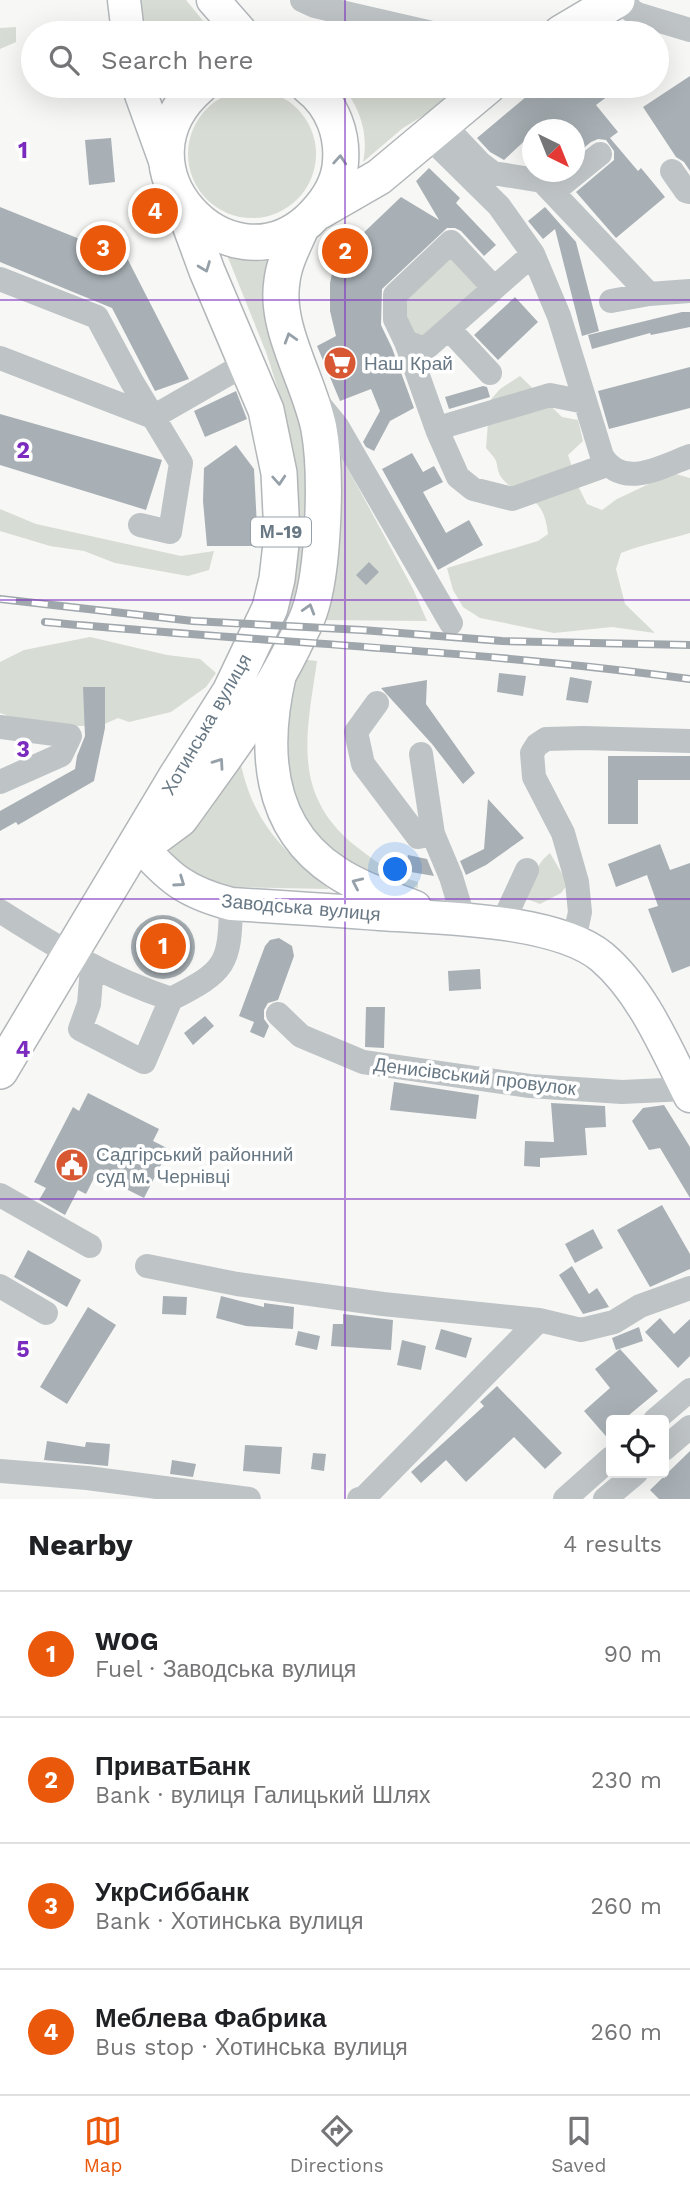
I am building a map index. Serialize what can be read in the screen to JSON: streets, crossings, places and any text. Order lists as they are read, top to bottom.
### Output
{
  "streets": {
    "highway": ["М-19", "Хотинська вулиця", "Заводська вулиця"],
    "street": ["Денисівський провулок"]
  },
  "crossings": [
    ["М-19", "Хотинська вулиця"],
    ["М-19", "Заводська вулиця"],
    ["Хотинська вулиця", "Заводська вулиця"],
    ["Заводська вулиця", "Денисівський провулок"]
  ],
  "places": {
    "supermarket": ["Наш Край"],
    "public building": ["Садгірський районний суд м. Чернівці"]
  },
  "north": "bottom right",
  "page": {
    "search": "Search here",
    "pins": [
      "4",
      "3",
      "2",
      "1"
    ],
    "heading": ["Nearby", "4 results"],
    "list": [
      {
        "mark": "1",
        "name": "WOG",
        "note": "Fuel · Заводська вулиця",
        "value": "90 m"
      },
      {
        "mark": "2",
        "name": "ПриватБанк",
        "note": "Bank · вулиця Галицький Шлях",
        "value": "230 m"
      },
      {
        "mark": "3",
        "name": "УкрСиббанк",
        "note": "Bank · Хотинська вулиця",
        "value": "260 m"
      },
      {
        "mark": "4",
        "name": "Меблева Фабрика",
        "note": "Bus stop · Хотинська вулиця",
        "value": "260 m"
      }
    ],
    "nav": ["Map", "Directions", "Saved"]
  },
  "grid": {
    "rows": [
      "1",
      "2",
      "3",
      "4",
      "5"
    ]
  }
}
